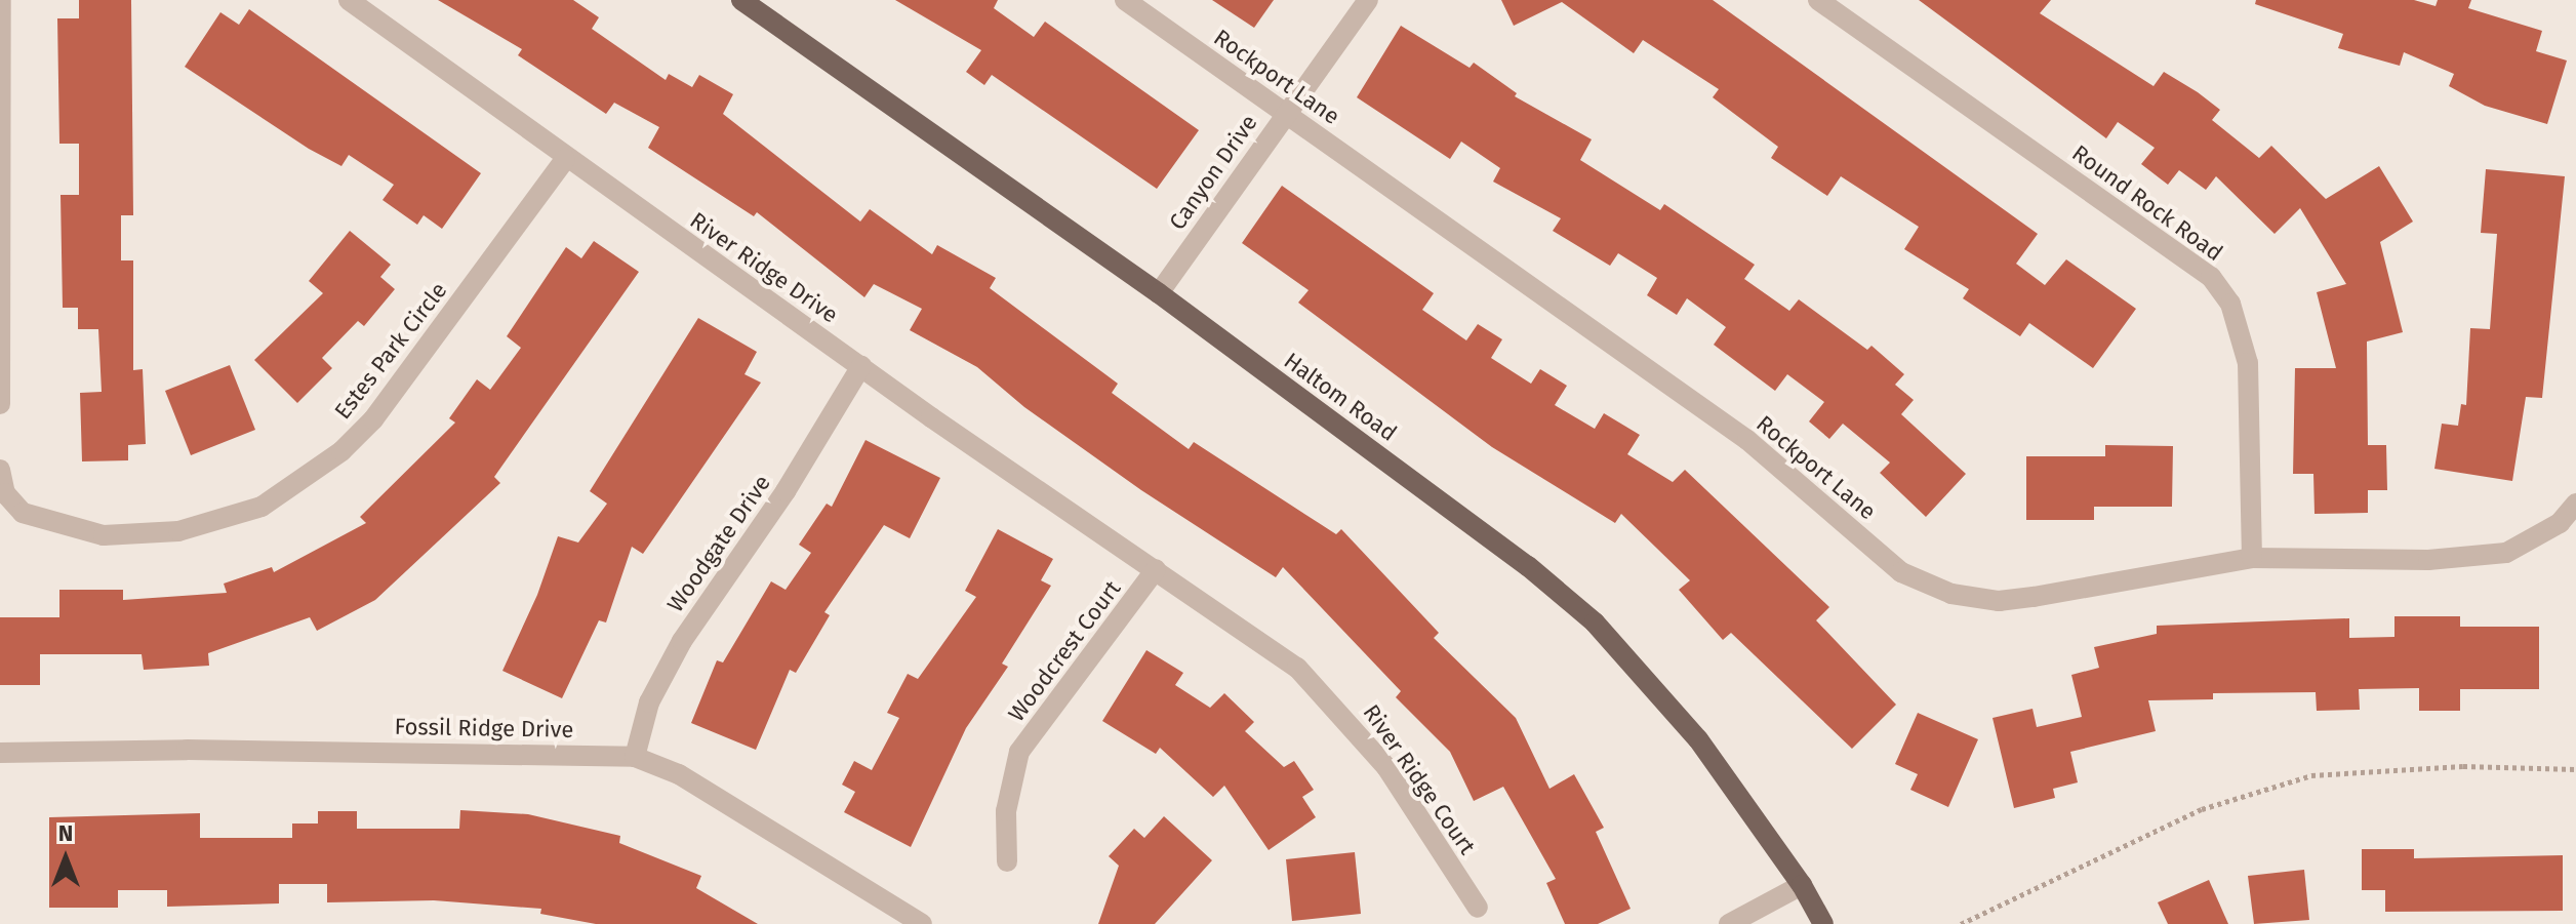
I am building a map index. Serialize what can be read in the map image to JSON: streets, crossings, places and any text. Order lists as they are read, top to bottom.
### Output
{
  "streets": {
    "main road": ["Haltom Road"],
    "street": [
      "Rockport Lane",
      "Canyon Drive",
      "Round Rock Road",
      "River Ridge Drive",
      "Estes Park Circle",
      "Woodgate Drive",
      "Woodcrest Court",
      "Fossil Ridge Drive",
      "River Ridge Court"
    ]
  },
  "crossings": [
    ["Rockport Lane", "Canyon Drive"],
    ["Rockport Lane", "Round Rock Road"],
    ["Canyon Drive", "Haltom Road"],
    ["River Ridge Drive", "Estes Park Circle"],
    ["River Ridge Drive", "Woodgate Drive"],
    ["River Ridge Drive", "Woodcrest Court"],
    ["River Ridge Drive", "River Ridge Court"],
    ["Woodgate Drive", "Fossil Ridge Drive"],
    ["Woodcrest Court", "River Ridge Court"]
  ],
  "north": "top"
}
